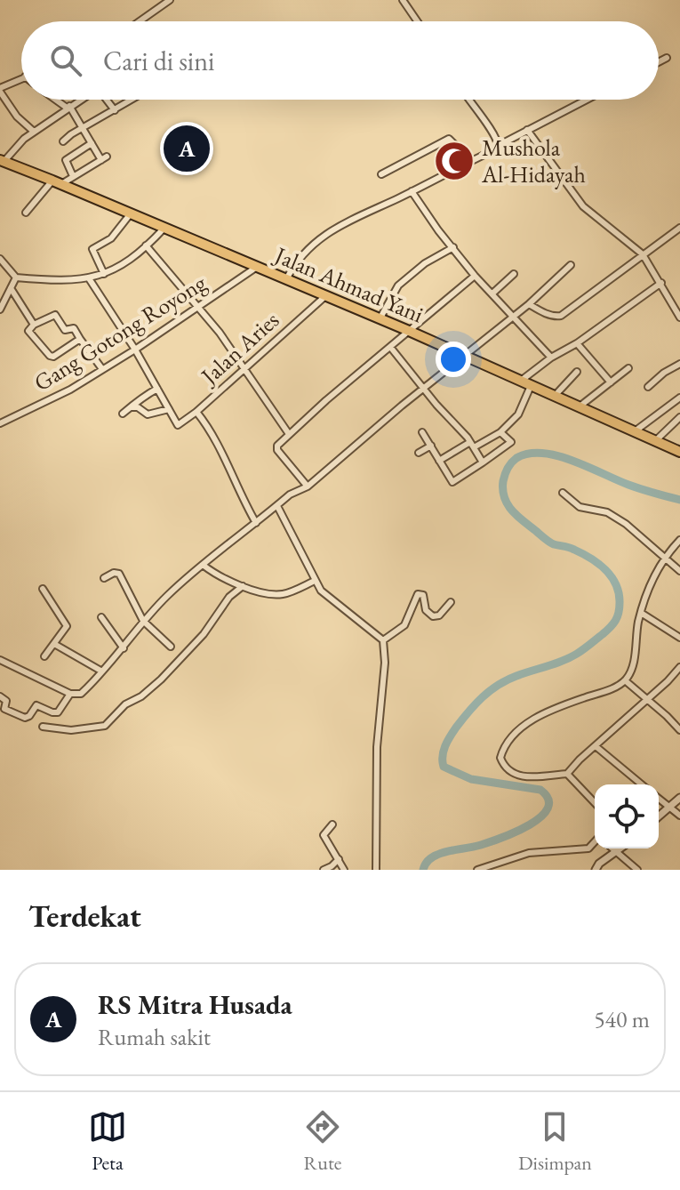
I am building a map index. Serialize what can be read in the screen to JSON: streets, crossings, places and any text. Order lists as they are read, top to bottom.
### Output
{
  "streets": {
    "highway": ["Jalan Ahmad Yani"],
    "street": ["Gang Gotong Royong", "Jalan Aries"]
  },
  "crossings": [
    ["Jalan Ahmad Yani", "Gang Gotong Royong"],
    ["Jalan Ahmad Yani", "Jalan Aries"]
  ],
  "places": {
    "mosque": ["Mushola Al-Hidayah"]
  },
  "page": {
    "search": "Cari di sini",
    "pins": "A",
    "heading": "Terdekat",
    "list": [
      {
        "mark": "A",
        "name": "RS Mitra Husada",
        "note": "Rumah sakit",
        "value": "540 m"
      }
    ],
    "nav": ["Peta", "Rute", "Disimpan"]
  }
}
